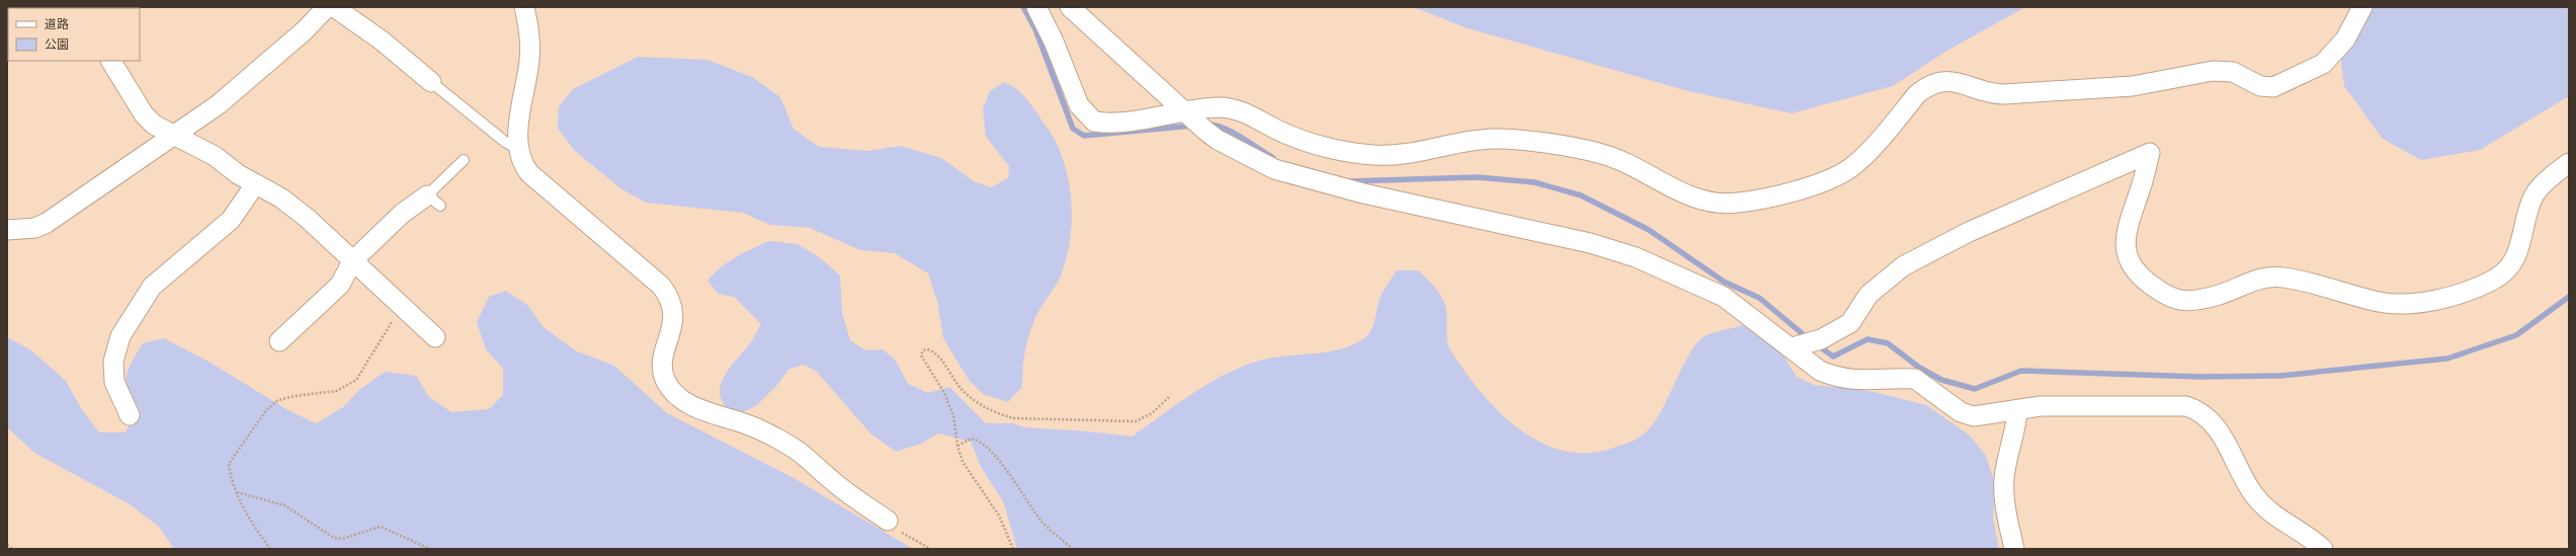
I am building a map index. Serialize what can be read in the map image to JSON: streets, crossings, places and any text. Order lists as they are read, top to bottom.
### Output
{
  "legend": ["道路", "公園"]
}
